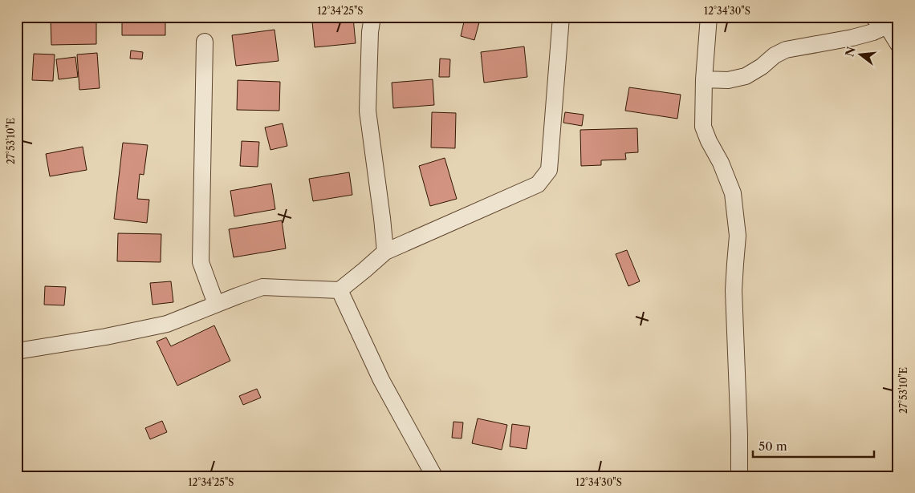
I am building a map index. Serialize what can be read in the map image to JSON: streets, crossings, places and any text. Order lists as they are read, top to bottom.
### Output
{
  "scale_bar": "50 m",
  "north": "left",
  "coordinates": ["12°34'25\"S", "12°34'30\"S", "27°53'10\"E"]
}
